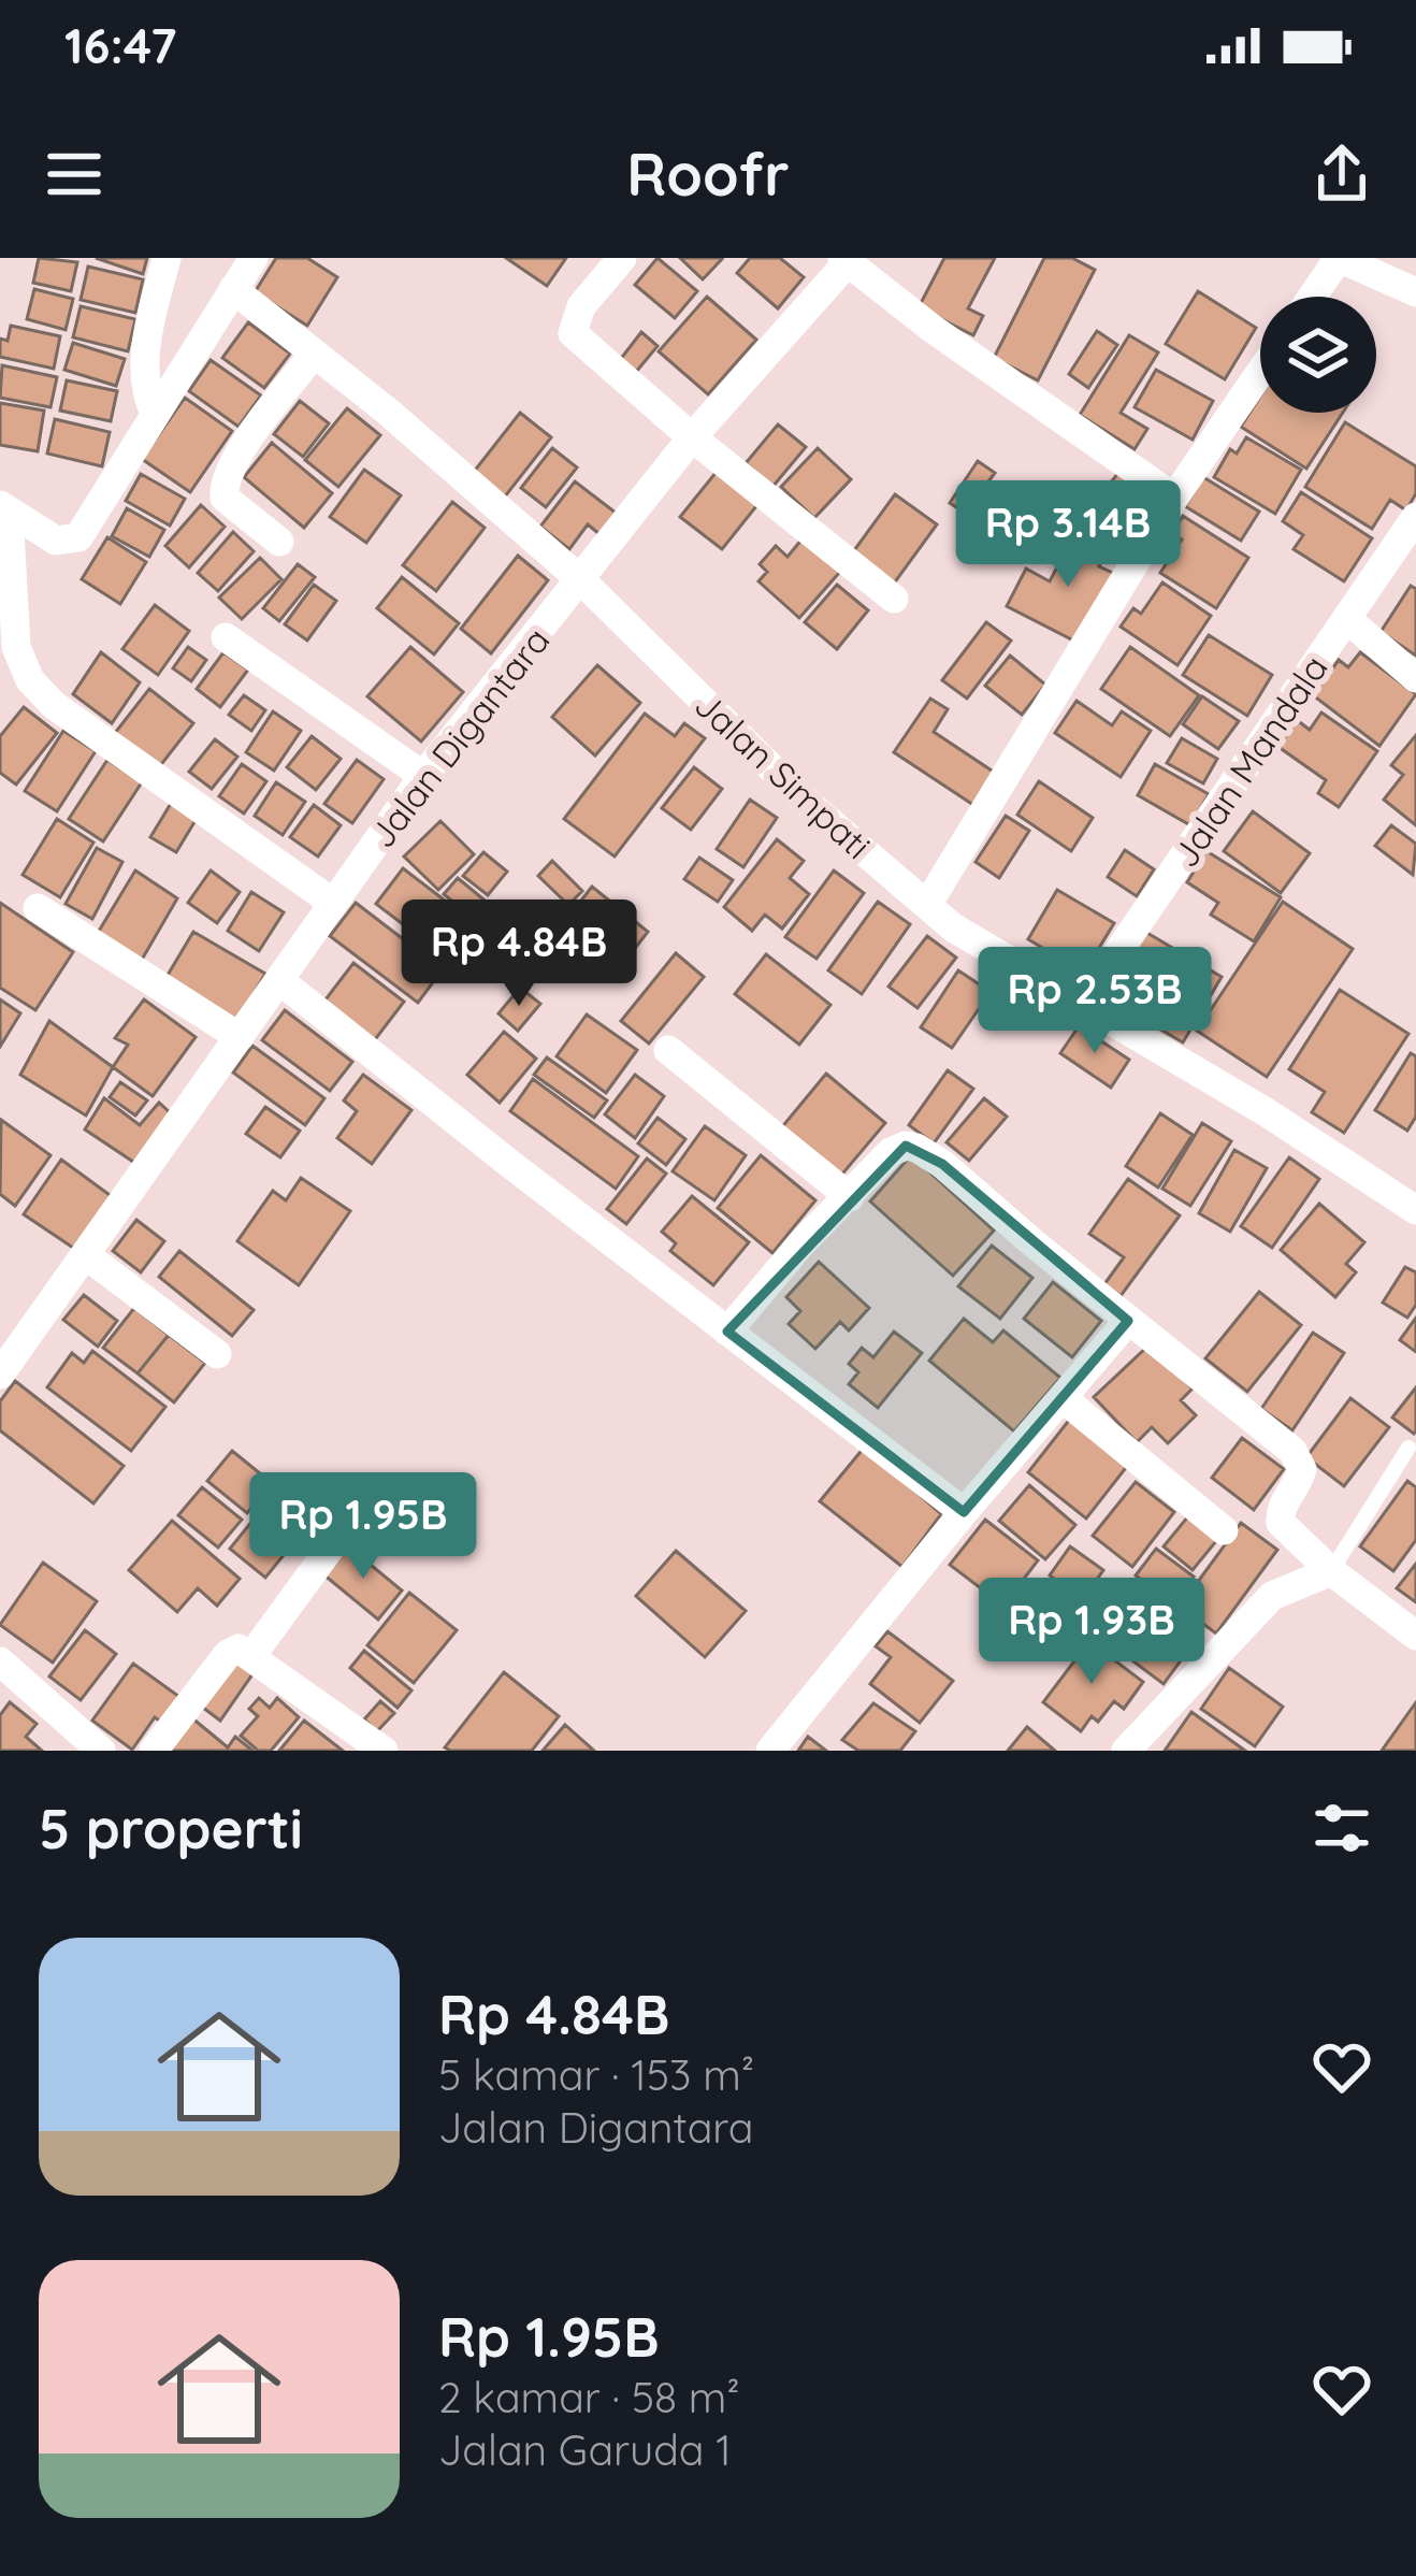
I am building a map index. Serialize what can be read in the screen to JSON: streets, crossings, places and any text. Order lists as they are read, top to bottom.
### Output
{
  "streets": {
    "street": ["Jalan Digantara", "Jalan Mandala", "Jalan Simpati"]
  },
  "crossings": [
    ["Jalan Digantara", "Jalan Simpati"],
    ["Jalan Mandala", "Jalan Simpati"]
  ],
  "page": {
    "status": "16:47",
    "header": "Roofr",
    "price": [
      "Rp 3.14B",
      "Rp 4.84B",
      "Rp 2.53B",
      "Rp 1.95B",
      "Rp 1.93B"
    ],
    "heading": "5 properti",
    "list": [
      {
        "name": "Rp 4.84B",
        "note": "5 kamar · 153 m² · Jalan Digantara"
      },
      {
        "name": "Rp 1.95B",
        "note": "2 kamar · 58 m² · Jalan Garuda 1"
      }
    ]
  }
}
